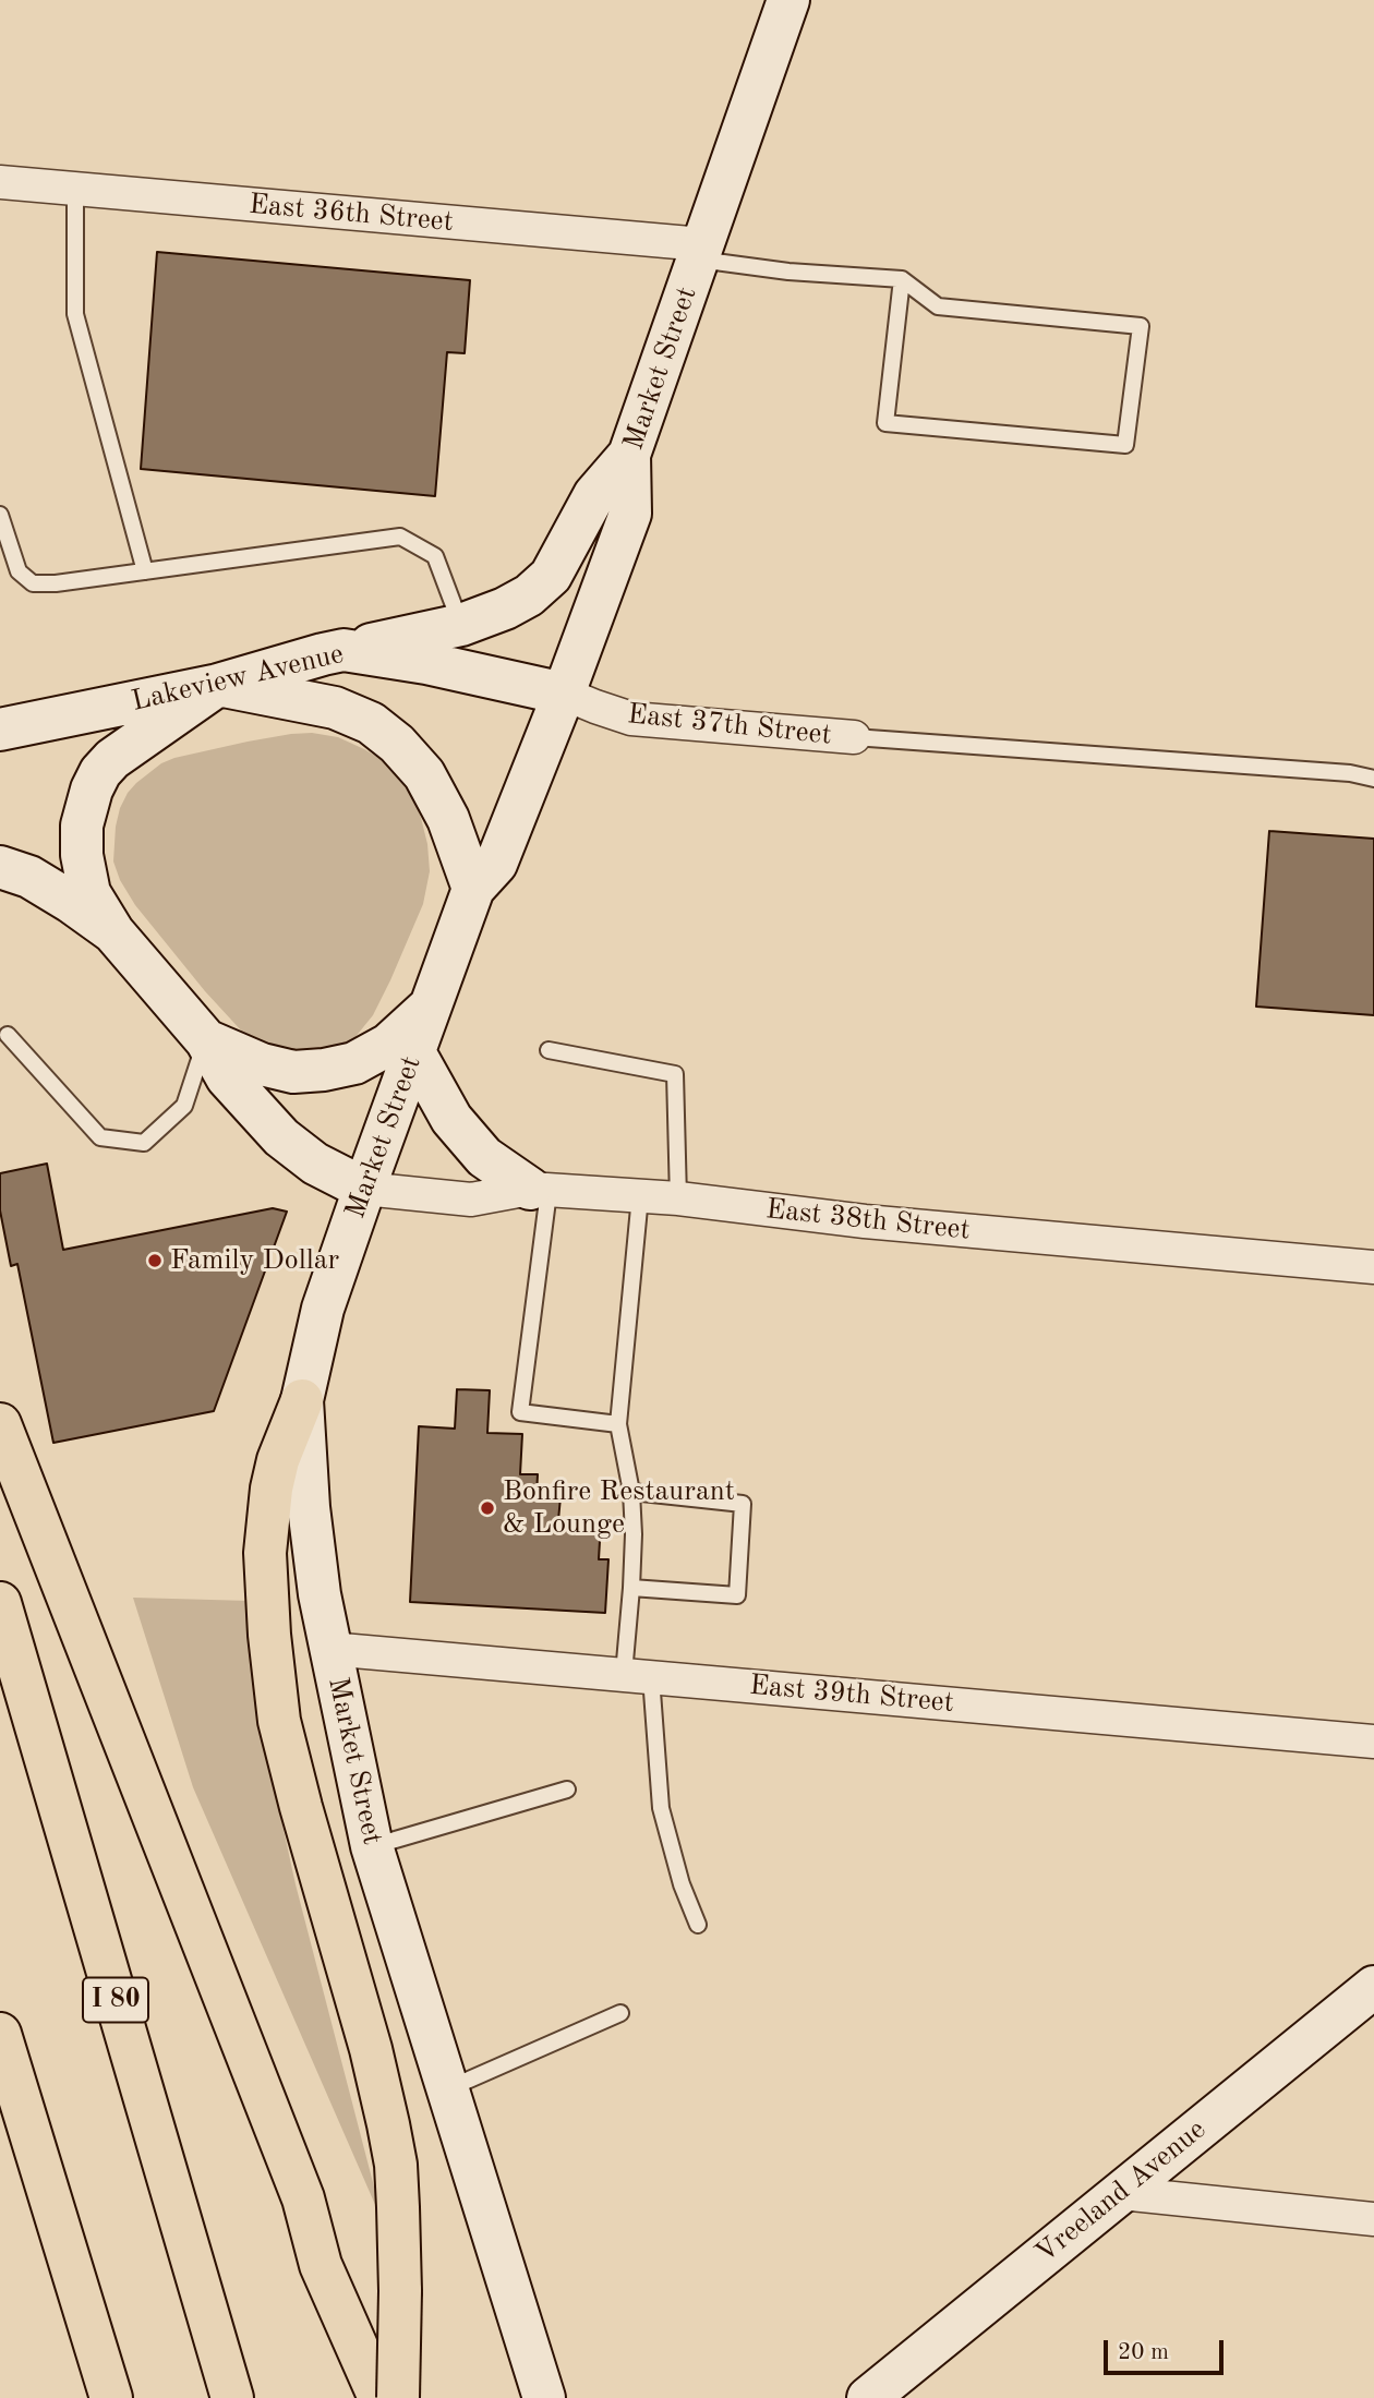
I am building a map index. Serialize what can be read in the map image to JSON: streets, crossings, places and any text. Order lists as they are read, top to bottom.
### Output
{
  "streets": {
    "highway": ["I 80"],
    "main road": ["Market Street", "Lakeview Avenue", "Vreeland Avenue"],
    "street": [
      "East 36th Street",
      "East 37th Street",
      "East 38th Street",
      "East 39th Street"
    ]
  },
  "crossings": [
    ["East 36th Street", "Market Street"],
    ["Market Street", "Lakeview Avenue"],
    ["Market Street", "East 37th Street"],
    ["Market Street", "East 38th Street"],
    ["Market Street", "East 39th Street"],
    ["Lakeview Avenue", "East 37th Street"]
  ],
  "places": ["Family Dollar", "Bonfire Restaurant & Lounge"],
  "scale_bar": "20 m"
}
